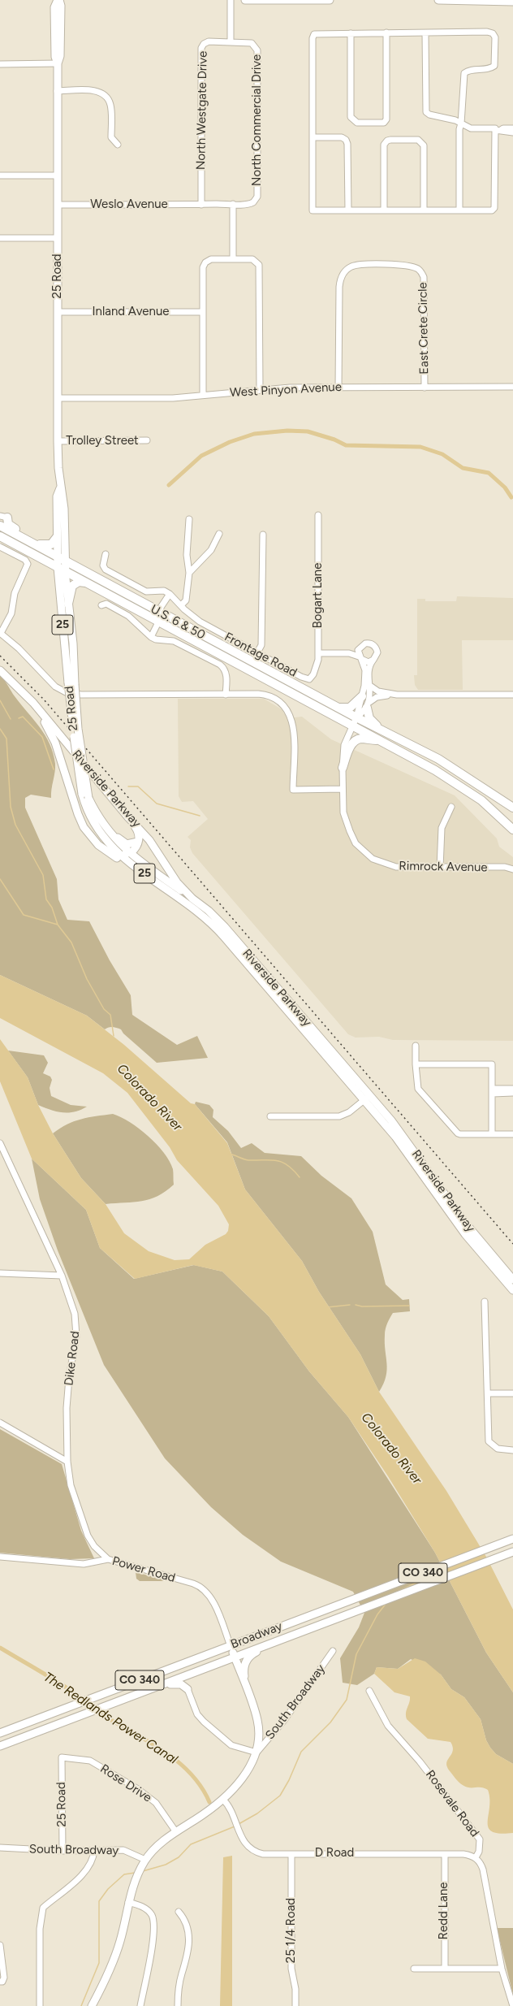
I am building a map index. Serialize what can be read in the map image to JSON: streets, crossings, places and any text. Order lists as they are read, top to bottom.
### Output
{
  "streets": {
    "highway": ["U.S. 6 & 50"],
    "main road": [
      "25 Road",
      "25",
      "Riverside Parkway",
      "CO 340",
      "Broadway"
    ],
    "street": [
      "North Westgate Drive",
      "North Commercial Drive",
      "Weslo Avenue",
      "Inland Avenue",
      "East Crete Circle",
      "West Pinyon Avenue",
      "Trolley Street",
      "Bogart Lane",
      "Frontage Road",
      "Rimrock Avenue",
      "Dike Road",
      "Power Road",
      "South Broadway",
      "Rose Drive",
      "Rosevale Road",
      "D Road",
      "Redd Lane",
      "25 1/4 Road"
    ]
  },
  "crossings": [
    ["North Westgate Drive", "North Commercial Drive"],
    ["North Westgate Drive", "Weslo Avenue"],
    ["North Commercial Drive", "Weslo Avenue"],
    ["Weslo Avenue", "25 Road"],
    ["25 Road", "Inland Avenue"],
    ["25 Road", "West Pinyon Avenue"],
    ["25 Road", "Trolley Street"],
    ["25 Road", "U.S. 6 & 50"],
    ["25 Road", "Riverside Parkway"],
    ["25 Road", "South Broadway"],
    ["25 Road", "Rose Drive"],
    ["East Crete Circle", "West Pinyon Avenue"],
    ["Bogart Lane", "Frontage Road"],
    ["U.S. 6 & 50", "Rimrock Avenue"],
    ["Dike Road", "Power Road"],
    ["Power Road", "Broadway"],
    ["Rosevale Road", "D Road"],
    ["D Road", "Redd Lane"],
    ["D Road", "25 1/4 Road"]
  ],
  "water": ["Colorado River", "The Redlands Power Canal"]
}
